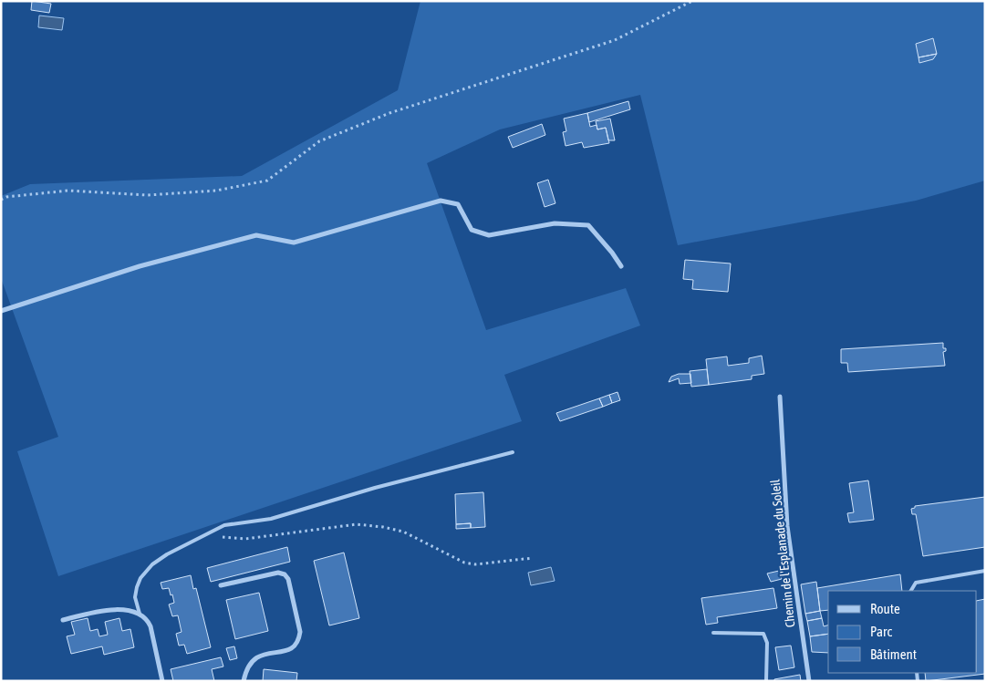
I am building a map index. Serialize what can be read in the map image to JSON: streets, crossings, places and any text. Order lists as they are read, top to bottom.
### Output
{
  "streets": {
    "street": ["Chemin de l'Esplanade du Soleil"]
  },
  "legend": ["Route", "Parc", "Bâtiment"]
}
